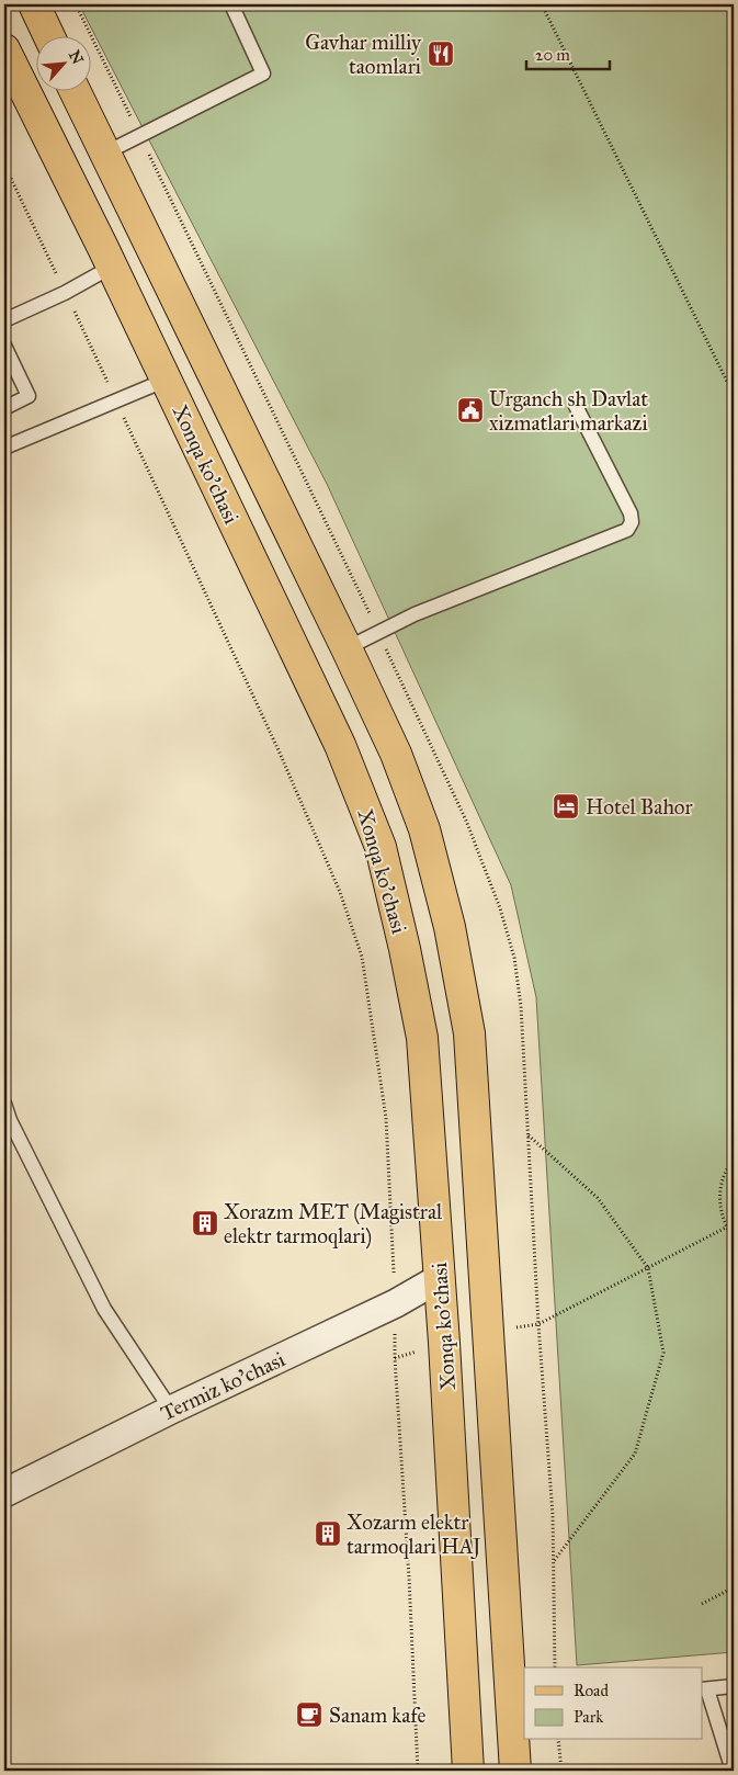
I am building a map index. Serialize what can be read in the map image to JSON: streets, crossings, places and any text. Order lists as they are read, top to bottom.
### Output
{
  "streets": {
    "main road": ["Xonqa ko'chasi"],
    "street": ["Termiz ko'chasi"]
  },
  "crossings": [
    ["Xonqa ko'chasi", "Termiz ko'chasi"]
  ],
  "places": {
    "restaurant": ["Gavhar milliy taomlari"],
    "public building": ["Urganch sh Davlat xizmatlari markazi"],
    "hotel": ["Hotel Bahor"],
    "building": ["Xorazm MET (Magistral elektr tarmoqlari)", "Xozarm elektr tarmoqlari HAJ"],
    "cafe": ["Sanam kafe"]
  },
  "legend": ["Road", "Park"],
  "scale_bar": "20 m",
  "north": "top right"
}
